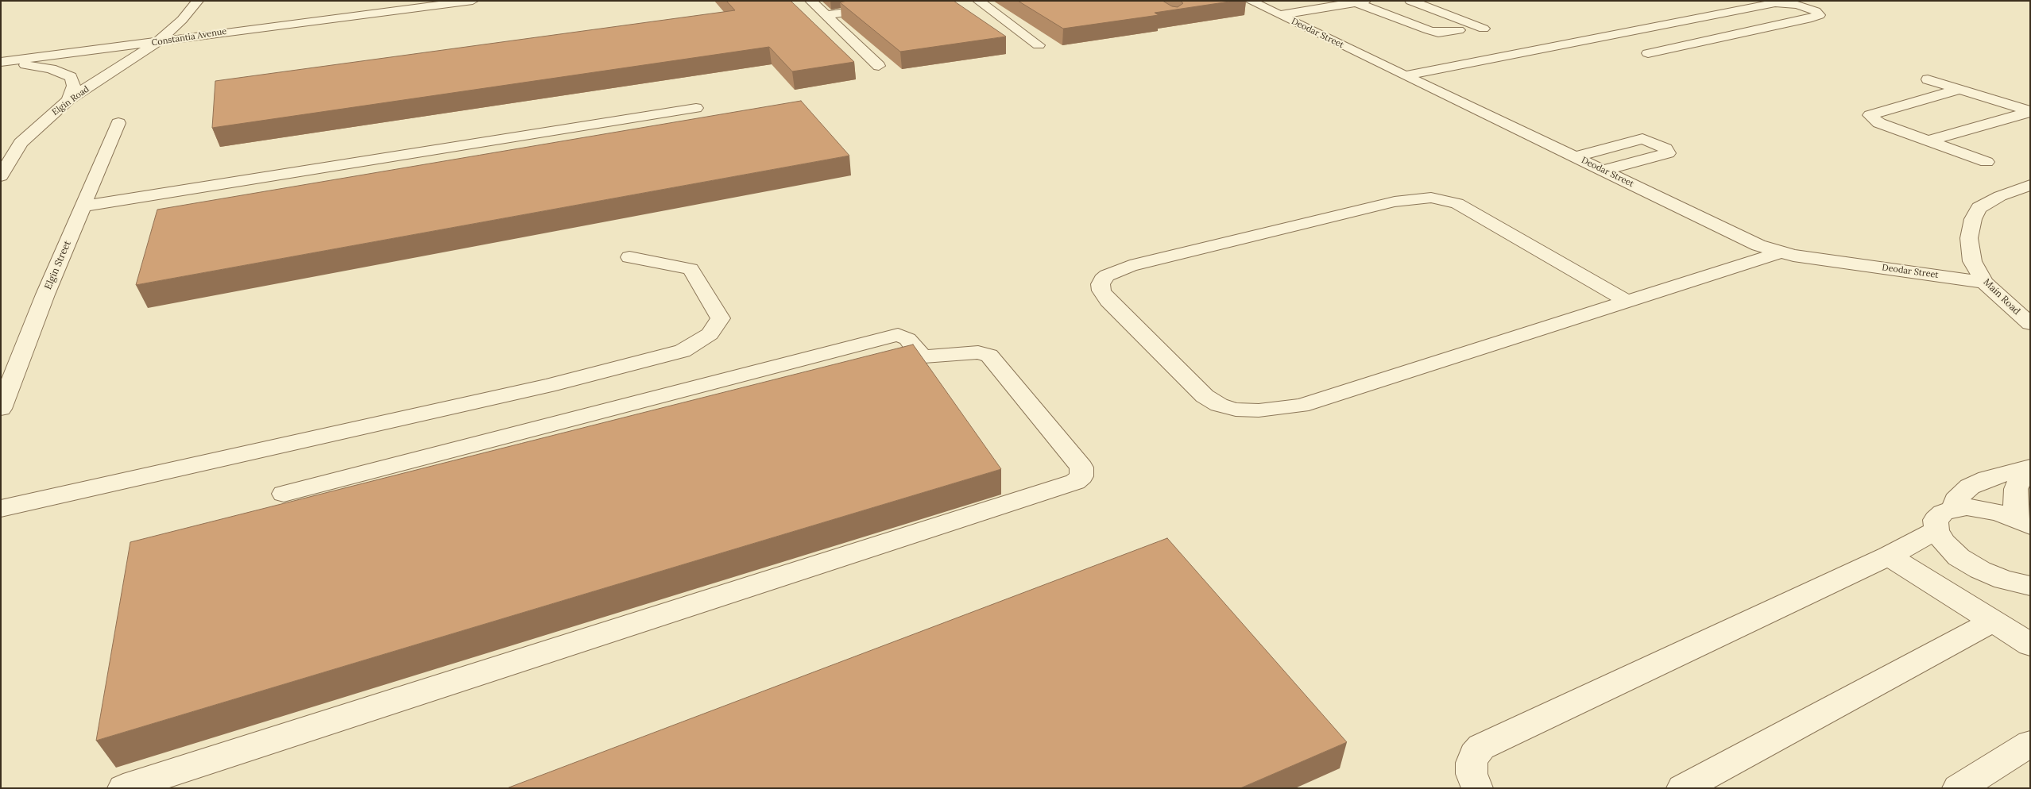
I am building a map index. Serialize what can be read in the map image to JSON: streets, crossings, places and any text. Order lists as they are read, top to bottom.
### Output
{
  "streets": {
    "street": [
      "Deodar Street",
      "Constantia Avenue",
      "Elgin Road",
      "Elgin Street",
      "Main Road"
    ]
  },
  "crossings": [
    ["Deodar Street", "Main Road"],
    ["Constantia Avenue", "Elgin Road"]
  ]
}
